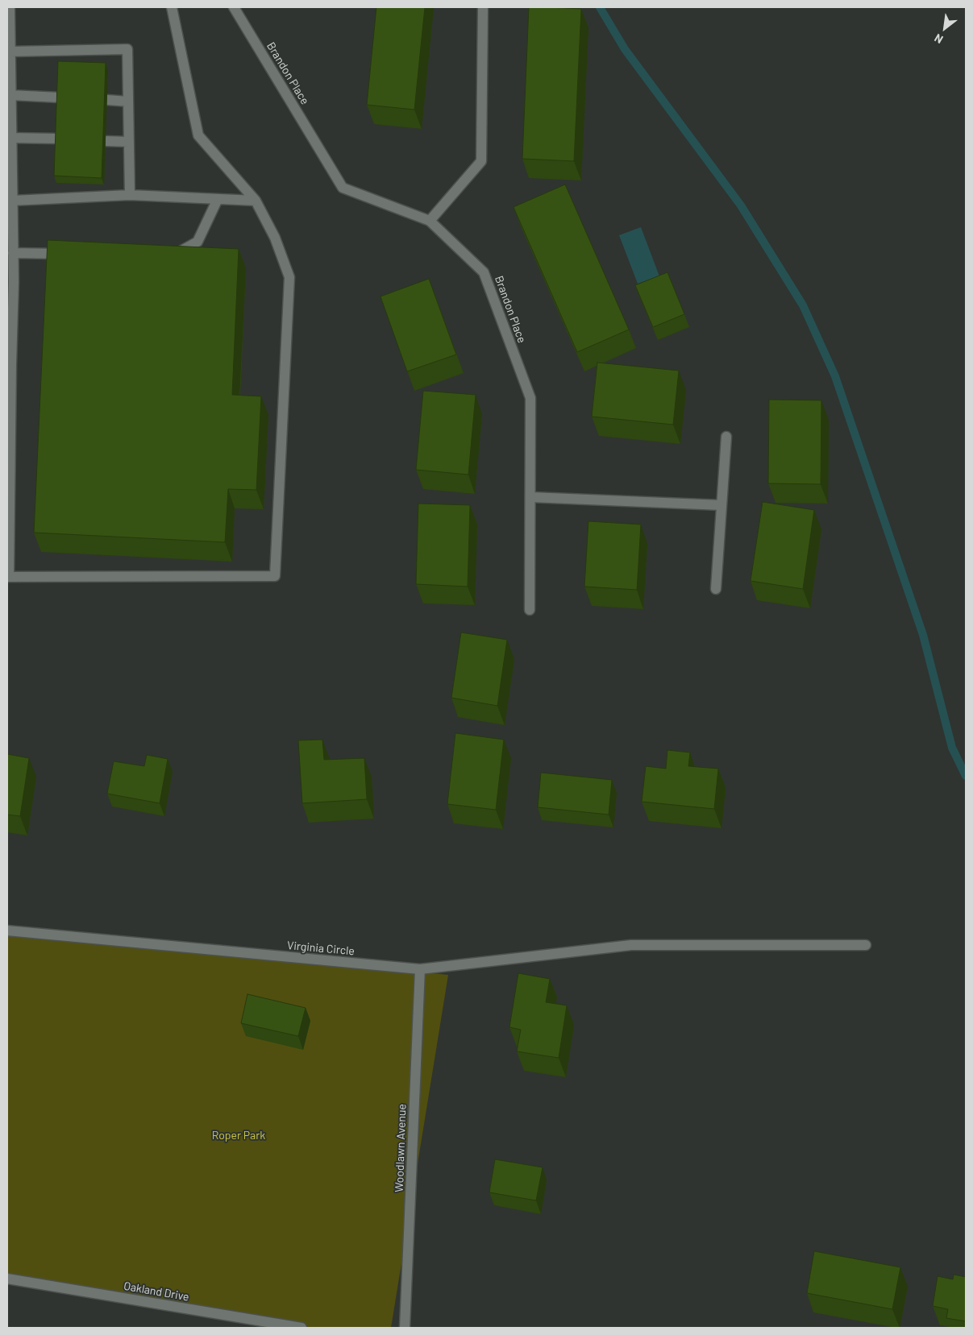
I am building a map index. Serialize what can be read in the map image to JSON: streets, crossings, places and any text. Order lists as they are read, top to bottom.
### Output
{
  "streets": {
    "street": [
      "Brandon Place",
      "Virginia Circle",
      "Woodlawn Avenue",
      "Oakland Drive"
    ]
  },
  "crossings": [
    ["Virginia Circle", "Woodlawn Avenue"]
  ],
  "parks": ["Roper Park"],
  "north": "bottom left"
}
